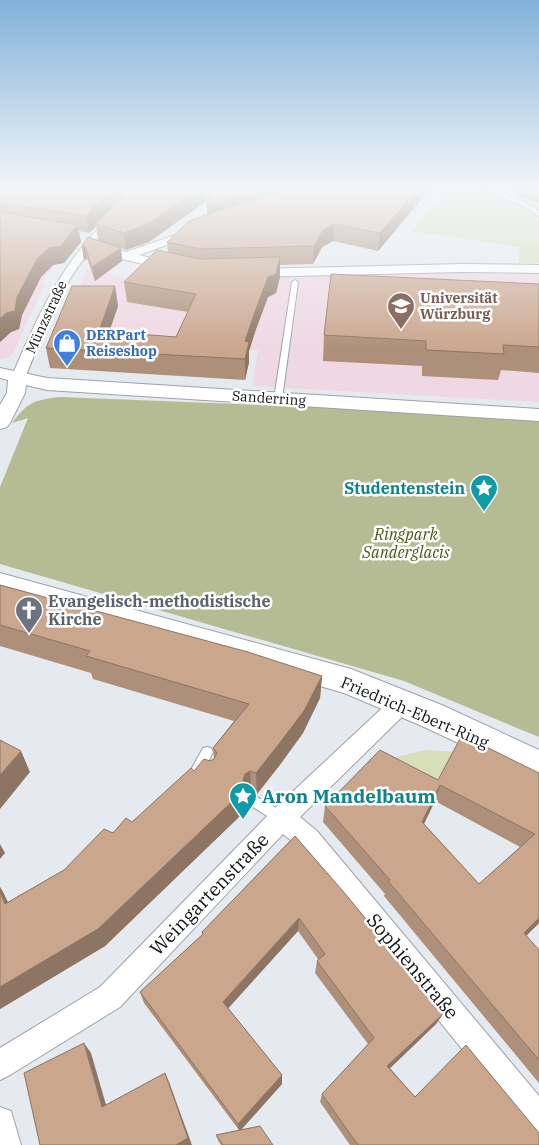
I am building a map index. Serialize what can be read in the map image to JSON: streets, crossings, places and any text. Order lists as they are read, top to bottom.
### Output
{
  "streets": {
    "main road": ["Friedrich-Ebert-Ring"],
    "street": [
      "Münzstraße",
      "Sanderring",
      "Weingartenstraße",
      "Sophienstraße"
    ]
  },
  "crossings": [
    ["Münzstraße", "Sanderring"],
    ["Friedrich-Ebert-Ring", "Weingartenstraße"],
    ["Weingartenstraße", "Sophienstraße"]
  ],
  "parks": ["Ringpark Sanderglacis"],
  "places": {
    "school or university": ["Universität Würzburg"],
    "shop": ["DERPart Reiseshop"],
    "place": ["Studentenstein", "Aron Mandelbaum"],
    "church": ["Evangelisch-methodistische Kirche"]
  }
}
